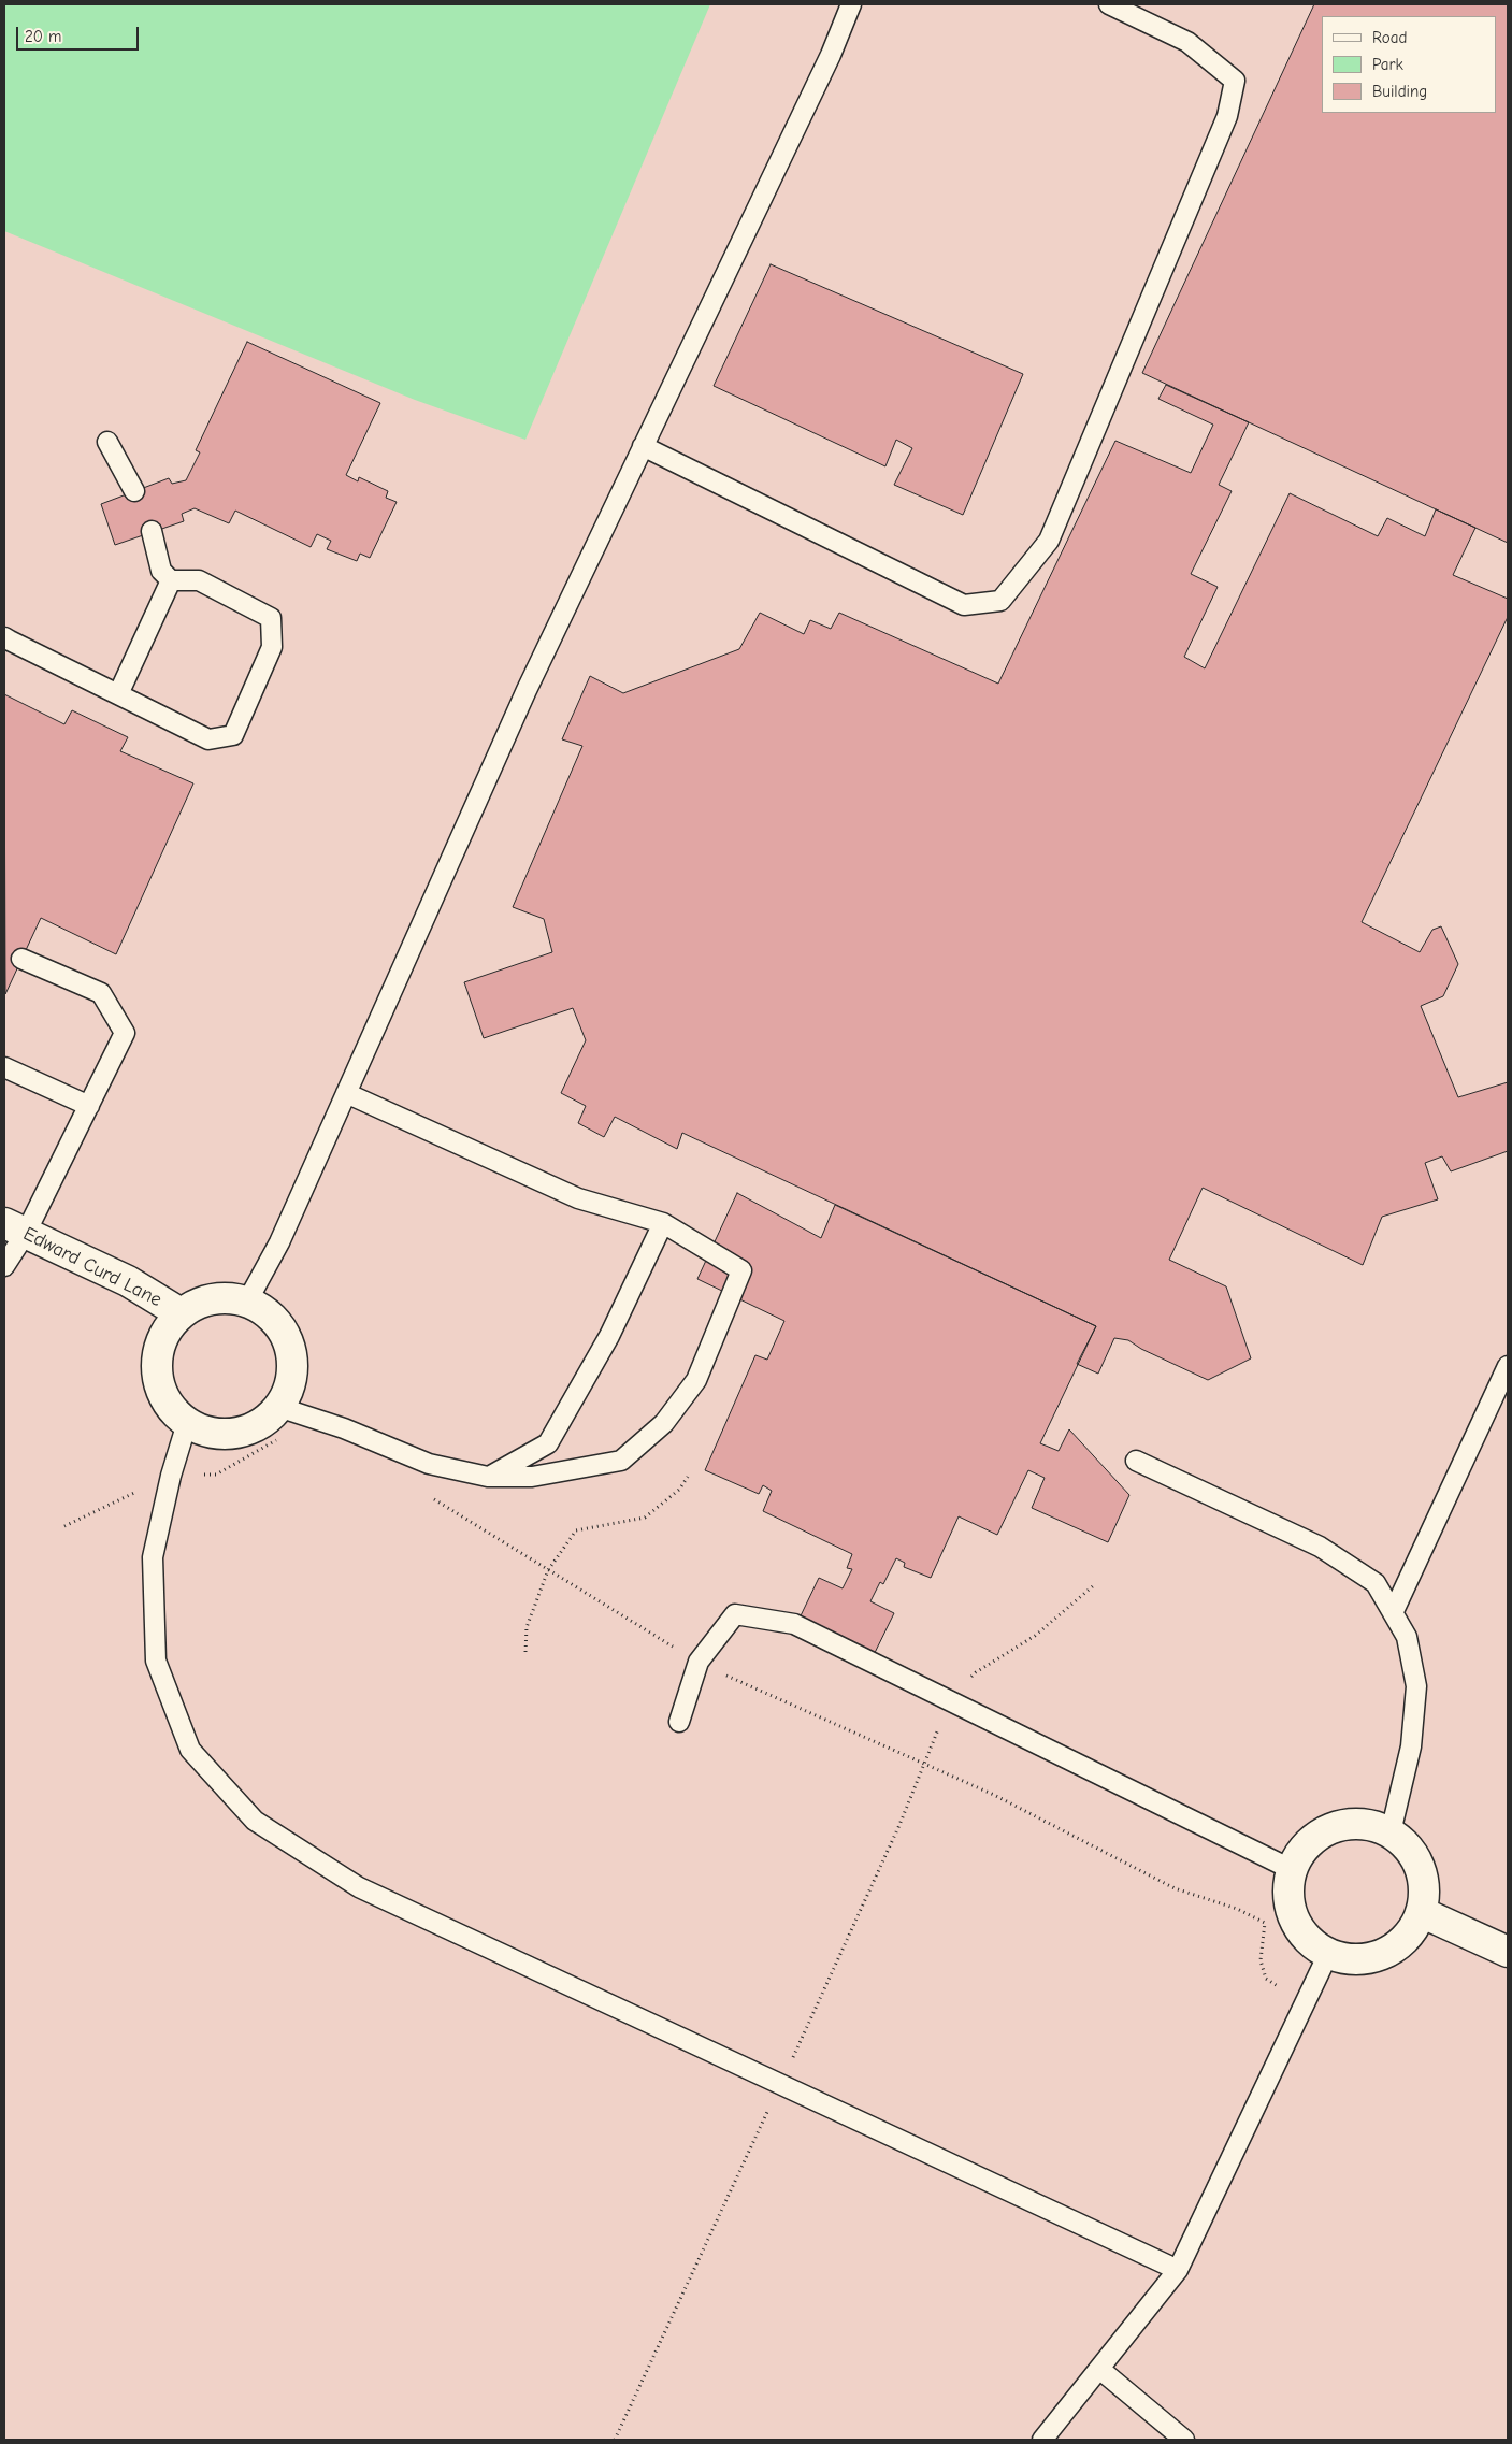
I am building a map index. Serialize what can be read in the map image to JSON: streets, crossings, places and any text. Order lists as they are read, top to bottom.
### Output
{
  "streets": {
    "street": ["Edward Curd Lane"]
  },
  "legend": ["Road", "Park", "Building"],
  "scale_bar": "20 m"
}
